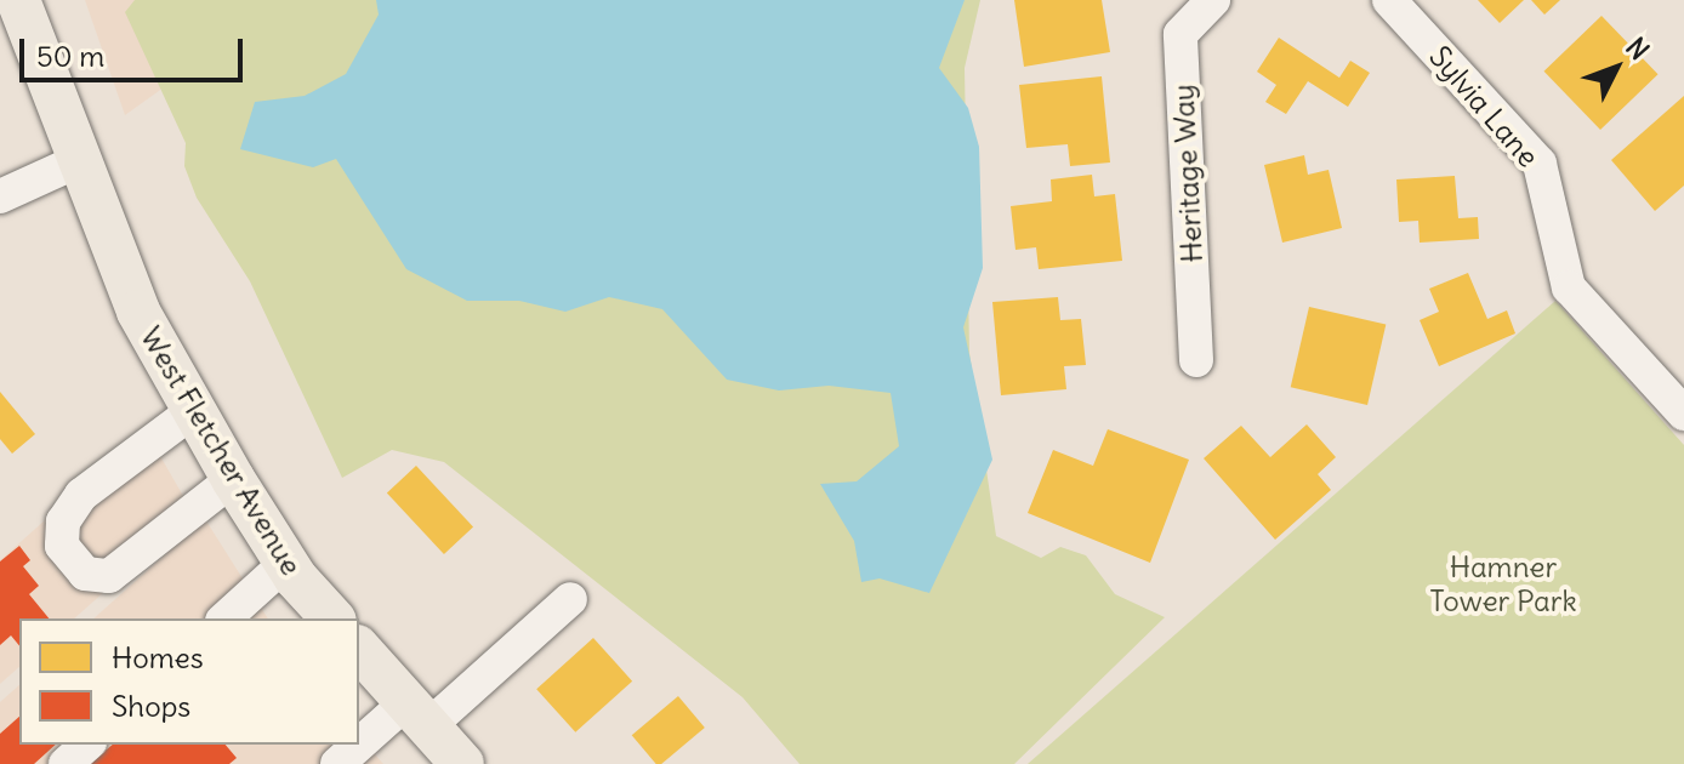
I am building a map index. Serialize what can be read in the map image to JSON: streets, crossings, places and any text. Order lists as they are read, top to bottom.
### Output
{
  "streets": {
    "main road": ["West Fletcher Avenue"],
    "street": ["Sylvia Lane", "Heritage Way"]
  },
  "parks": ["Hamner Tower Park"],
  "legend": ["Homes", "Shops"],
  "scale_bar": "50 m",
  "north": "top right"
}
